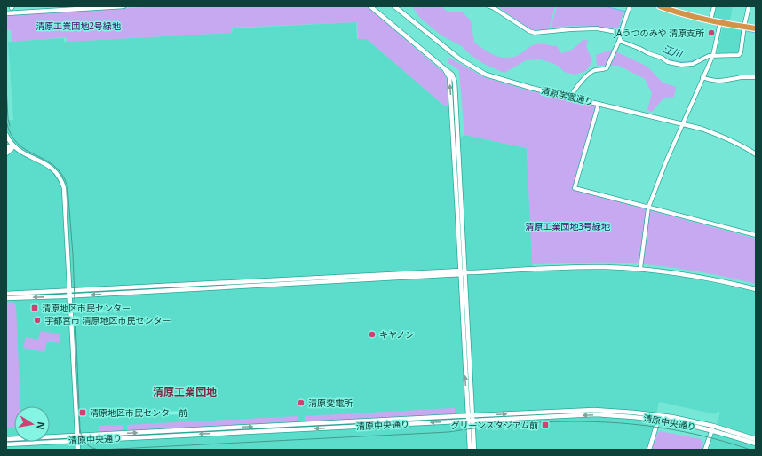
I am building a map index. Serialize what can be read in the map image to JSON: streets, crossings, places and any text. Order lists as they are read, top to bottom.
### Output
{
  "streets": {
    "street": ["清原学園通り", "清原中央通り"]
  },
  "districts": ["清原工業団地"],
  "water": ["江川"],
  "parks": ["清原工業団地2号緑地", "清原工業団地3号緑地"],
  "places": {
    "other": [
      "JAうつのみや 清原支所",
      "宇都宮市 清原地区市民センター",
      "キヤノン",
      "清原変電所"
    ],
    "transit": ["清原地区市民センター", "清原地区市民センター前", "グリーンスタジアム前"]
  },
  "north": "right"
}
